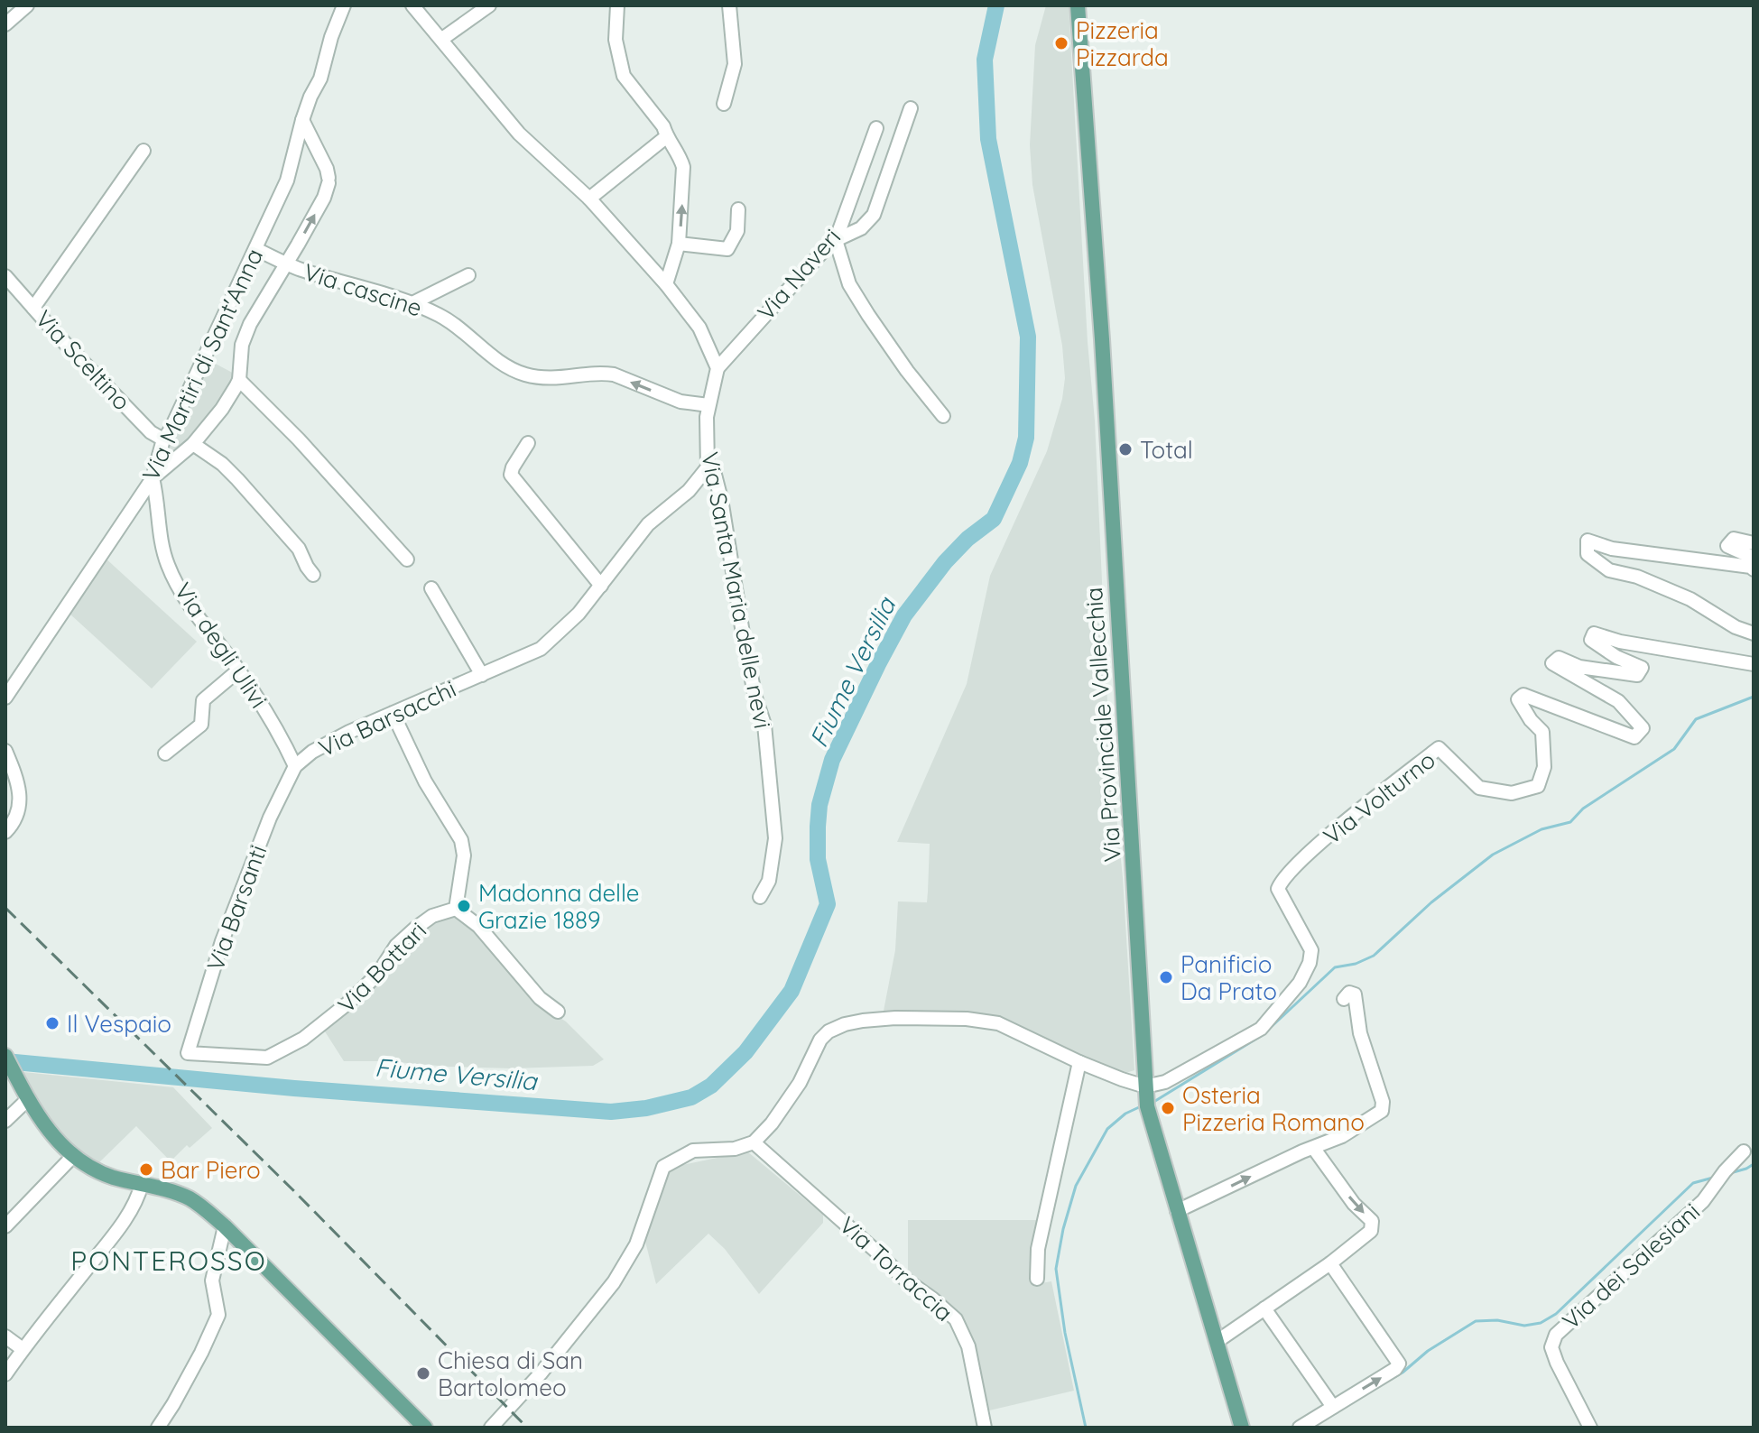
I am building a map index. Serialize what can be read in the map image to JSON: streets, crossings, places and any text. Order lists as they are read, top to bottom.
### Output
{
  "streets": {
    "main road": ["Via Provinciale Vallecchia"],
    "street": [
      "Via Naveri",
      "Via cascine",
      "Via Sceltino",
      "Via Martiri di Sant'Anna",
      "Via Santa Maria delle nevi",
      "Via degli Ulivi",
      "Via Barsacchi",
      "Via Volturno",
      "Via Barsanti",
      "Via Bottari",
      "Via dei Salesiani",
      "Via Torraccia"
    ]
  },
  "crossings": [
    ["Via Naveri", "Via Santa Maria delle nevi"],
    ["Via cascine", "Via Martiri di Sant'Anna"],
    ["Via cascine", "Via Santa Maria delle nevi"],
    ["Via Sceltino", "Via Martiri di Sant'Anna"],
    ["Via Martiri di Sant'Anna", "Via degli Ulivi"],
    ["Via Santa Maria delle nevi", "Via Barsacchi"],
    ["Via degli Ulivi", "Via Barsacchi"],
    ["Via degli Ulivi", "Via Barsanti"],
    ["Via Barsacchi", "Via Barsanti"],
    ["Via Provinciale Vallecchia", "Via Volturno"],
    ["Via Barsanti", "Via Bottari"]
  ],
  "one_way": ["Via cascine"],
  "districts": ["PONTEROSSO"],
  "water": ["Fiume Versilia"],
  "places": [
    "Pizzeria Pizzarda",
    "Total",
    "Madonna delle Grazie 1889",
    "Panificio Da Prato",
    "Il Vespaio",
    "Osteria Pizzeria Romano",
    "Bar Piero",
    "Chiesa di San Bartolomeo"
  ]
}
